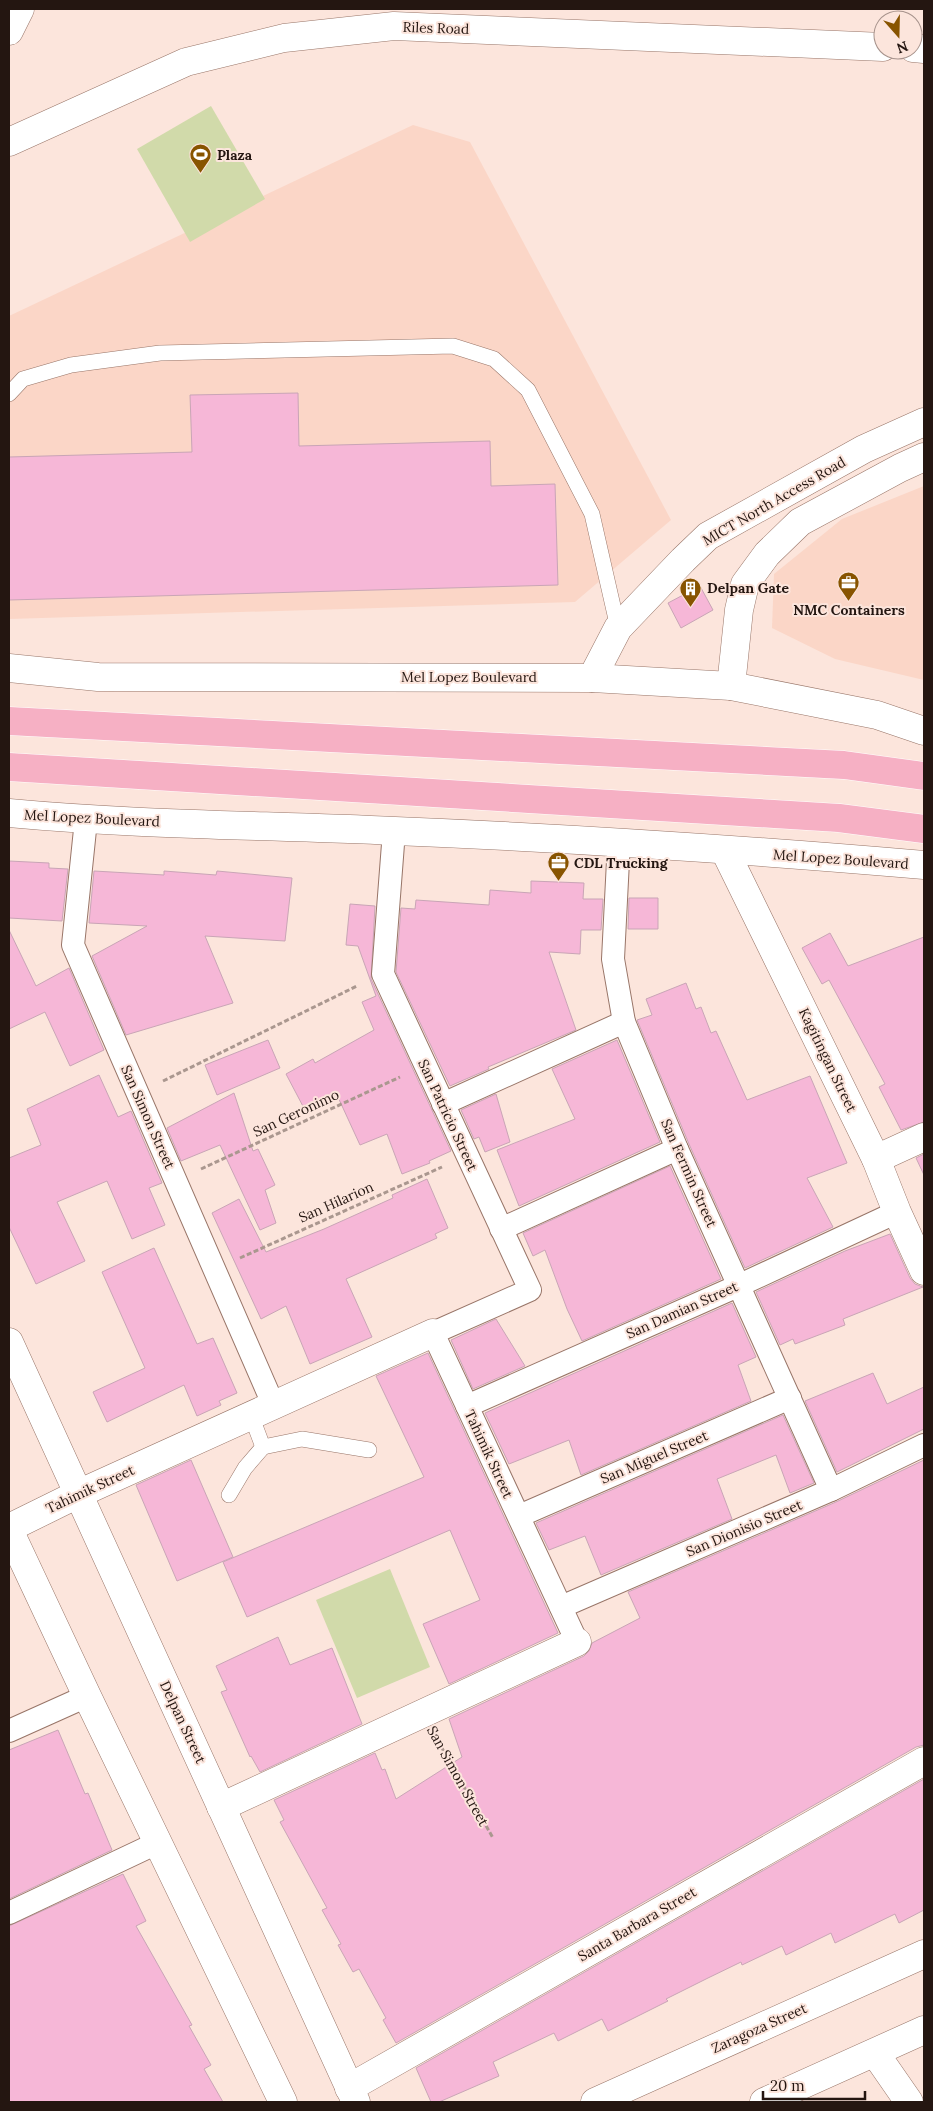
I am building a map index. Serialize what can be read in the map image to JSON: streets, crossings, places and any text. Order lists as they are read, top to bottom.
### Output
{
  "streets": {
    "street": [
      "Riles Road",
      "MICT North Access Road",
      "Mel Lopez Boulevard",
      "Kagitingan Street",
      "San Patricio Street",
      "San Simon Street",
      "San Fermin Street",
      "San Damian Street",
      "Tahimik Street",
      "San Miguel Street",
      "San Dionisio Street",
      "Delpan Street",
      "Santa Barbara Street",
      "Zaragoza Street"
    ],
    "path": ["San Geronimo", "San Hilarion"]
  },
  "crossings": [
    ["MICT North Access Road", "Mel Lopez Boulevard"],
    ["Mel Lopez Boulevard", "Kagitingan Street"],
    ["Mel Lopez Boulevard", "San Patricio Street"],
    ["Mel Lopez Boulevard", "San Simon Street"],
    ["Mel Lopez Boulevard", "San Fermin Street"],
    ["Kagitingan Street", "San Damian Street"],
    ["San Geronimo", "San Patricio Street"],
    ["San Geronimo", "San Simon Street"],
    ["San Patricio Street", "San Hilarion"],
    ["San Patricio Street", "Tahimik Street"],
    ["San Simon Street", "San Hilarion"],
    ["San Simon Street", "Tahimik Street"],
    ["San Fermin Street", "San Damian Street"],
    ["San Fermin Street", "San Miguel Street"],
    ["San Fermin Street", "San Dionisio Street"],
    ["San Damian Street", "Tahimik Street"],
    ["Tahimik Street", "San Miguel Street"],
    ["Tahimik Street", "San Dionisio Street"],
    ["Tahimik Street", "Delpan Street"],
    ["Delpan Street", "Santa Barbara Street"]
  ],
  "places": {
    "sports": ["Plaza"],
    "office": ["NMC Containers", "CDL Trucking"],
    "building": ["Delpan Gate"]
  },
  "scale_bar": "20 m",
  "north": "bottom"
}
